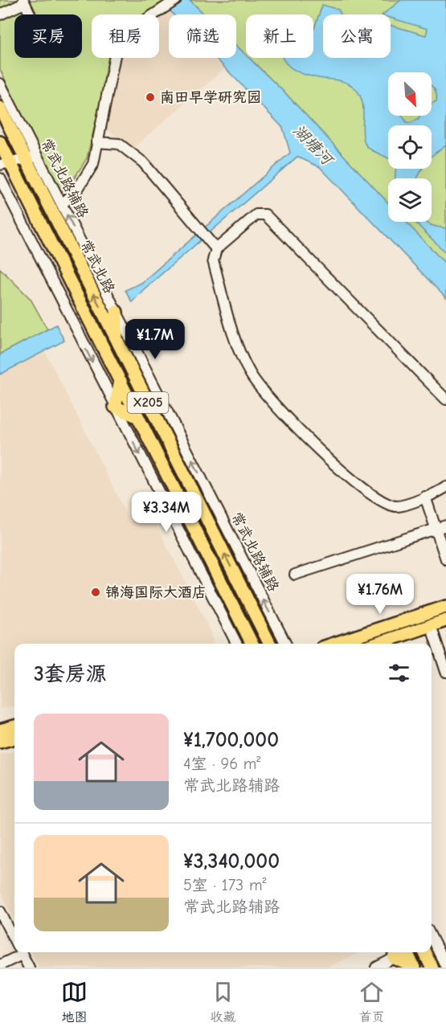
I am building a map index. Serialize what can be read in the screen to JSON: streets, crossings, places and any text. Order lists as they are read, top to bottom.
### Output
{
  "streets": {
    "main road": ["常武北路", "X205"],
    "street": ["常武北路辅路"]
  },
  "crossings": [
    ["常武北路辅路", "常武北路"]
  ],
  "water": ["湖塘河"],
  "places": ["南田早学研究园", "锦海国际大酒店"],
  "north": "bottom right",
  "page": {
    "chip": [
      "买房",
      "租房",
      "筛选",
      "新上",
      "公寓"
    ],
    "price": ["¥1.7M", "¥3.34M", "¥1.76M"],
    "heading": "3套房源",
    "list": [
      {
        "name": "¥1,700,000",
        "note": "4室 · 96 m² · 常武北路辅路"
      },
      {
        "name": "¥3,340,000",
        "note": "5室 · 173 m² · 常武北路辅路"
      }
    ],
    "tabs": ["地图", "收藏", "首页"]
  }
}
